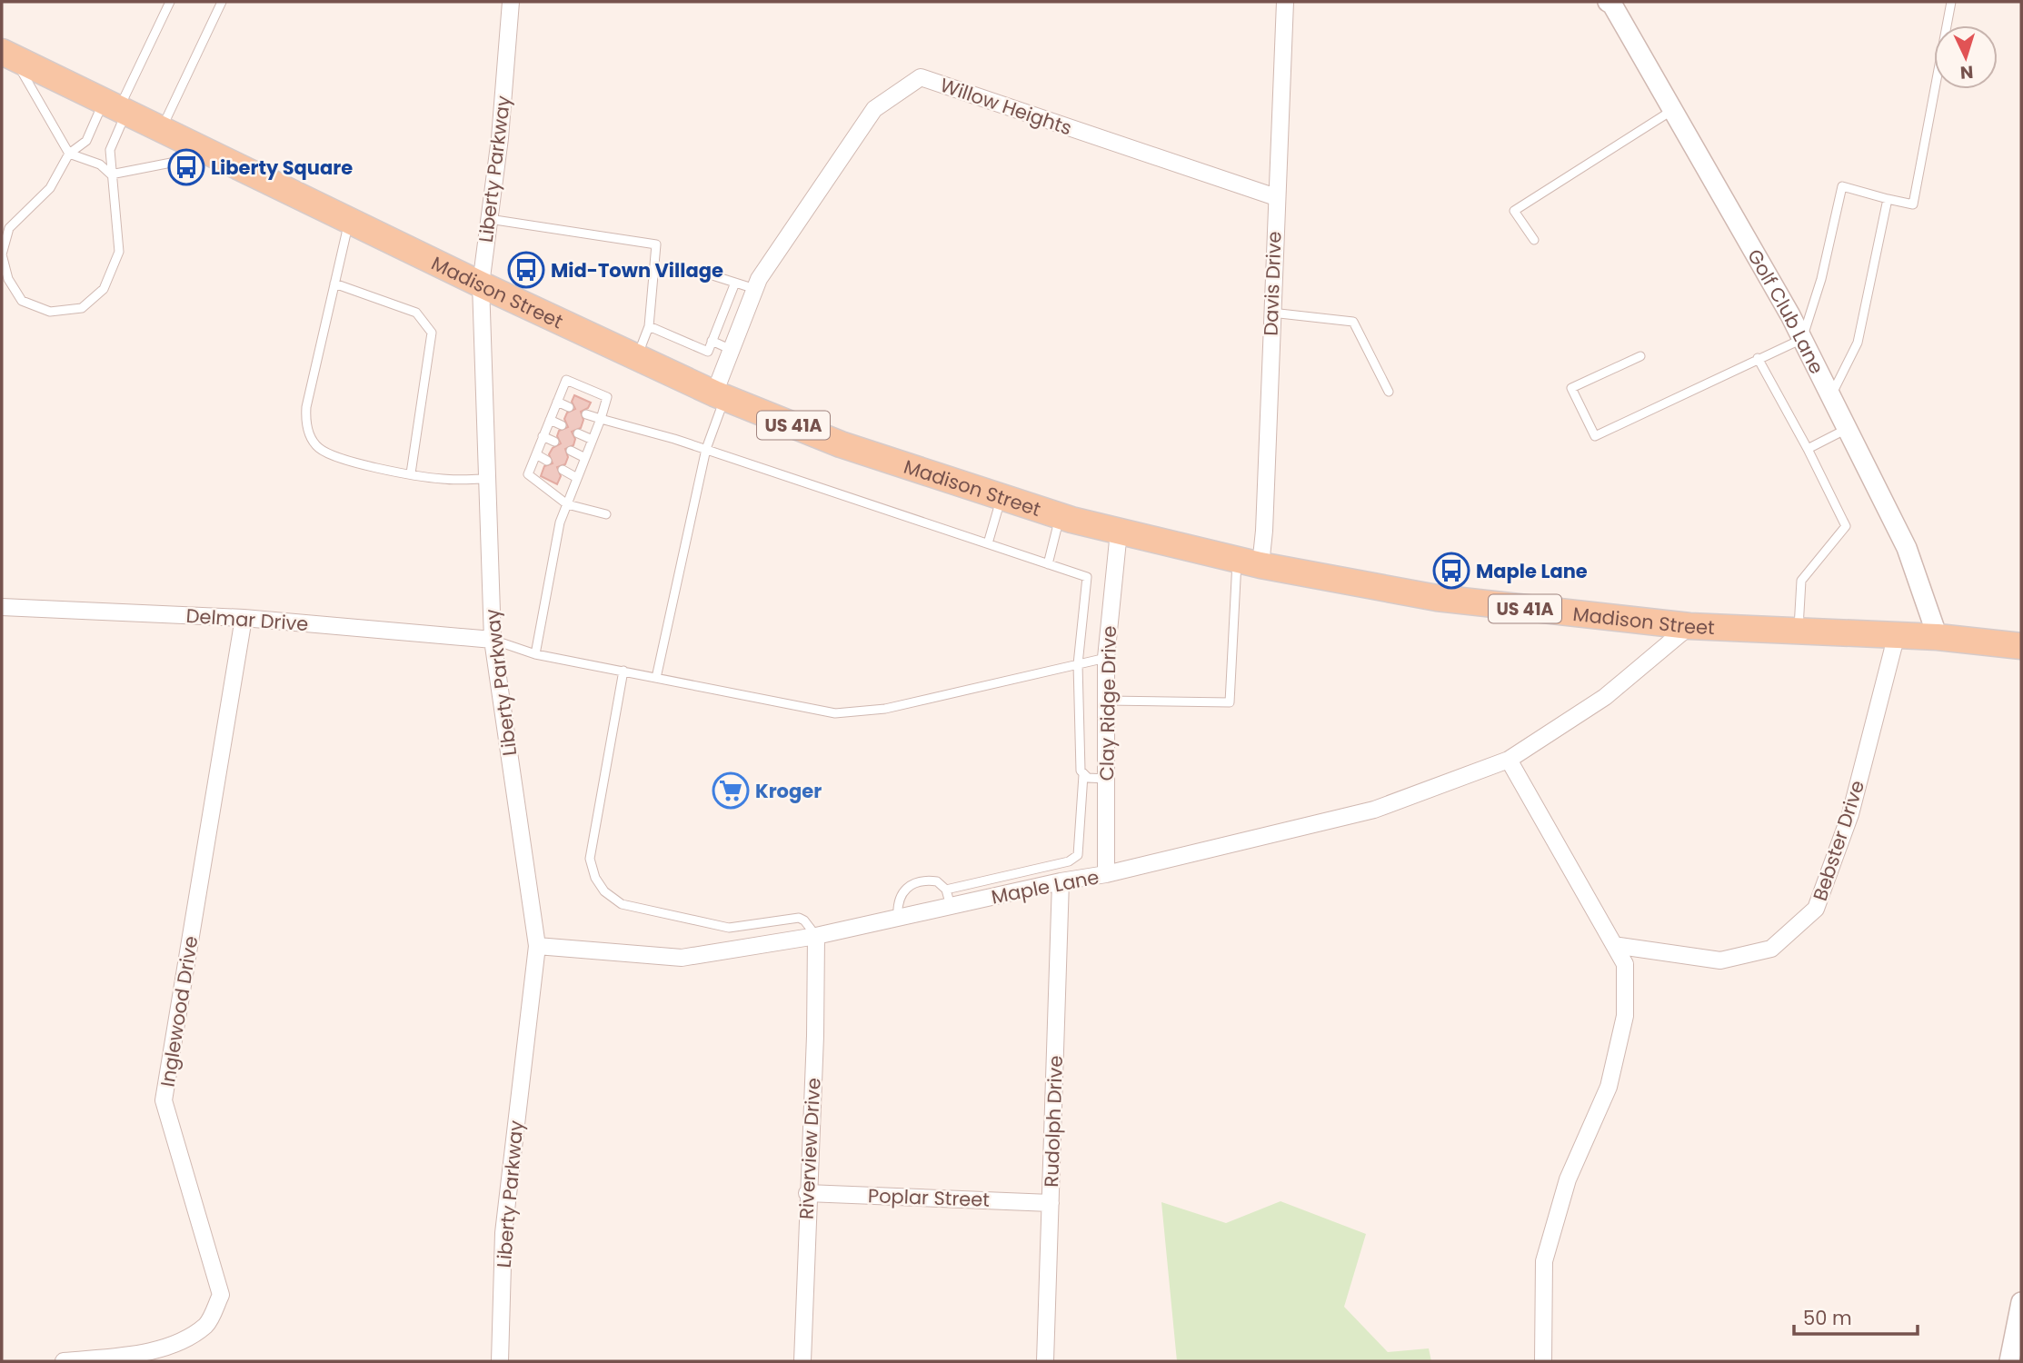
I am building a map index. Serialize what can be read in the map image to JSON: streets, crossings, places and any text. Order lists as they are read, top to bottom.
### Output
{
  "streets": {
    "main road": ["Madison Street", "US 41A"],
    "street": [
      "Willow Heights",
      "Liberty Parkway",
      "Davis Drive",
      "Golf Club Lane",
      "Delmar Drive",
      "Clay Ridge Drive",
      "Bebster Drive",
      "Maple Lane",
      "Inglewood Drive",
      "Rudolph Drive",
      "Riverview Drive",
      "Poplar Street"
    ]
  },
  "crossings": [
    ["Willow Heights", "Davis Drive"],
    ["Willow Heights", "Madison Street"],
    ["Liberty Parkway", "Madison Street"],
    ["Liberty Parkway", "Delmar Drive"],
    ["Liberty Parkway", "Maple Lane"],
    ["Davis Drive", "Madison Street"],
    ["Madison Street", "Golf Club Lane"],
    ["Madison Street", "Clay Ridge Drive"],
    ["Madison Street", "Bebster Drive"],
    ["Madison Street", "Maple Lane"],
    ["Delmar Drive", "Inglewood Drive"],
    ["Clay Ridge Drive", "Maple Lane"],
    ["Maple Lane", "Rudolph Drive"],
    ["Maple Lane", "Riverview Drive"],
    ["Rudolph Drive", "Poplar Street"],
    ["Riverview Drive", "Poplar Street"]
  ],
  "places": {
    "bus stop": ["Liberty Square", "Mid-Town Village", "Maple Lane"],
    "supermarket": ["Kroger"]
  },
  "scale_bar": "50 m",
  "north": "bottom"
}
